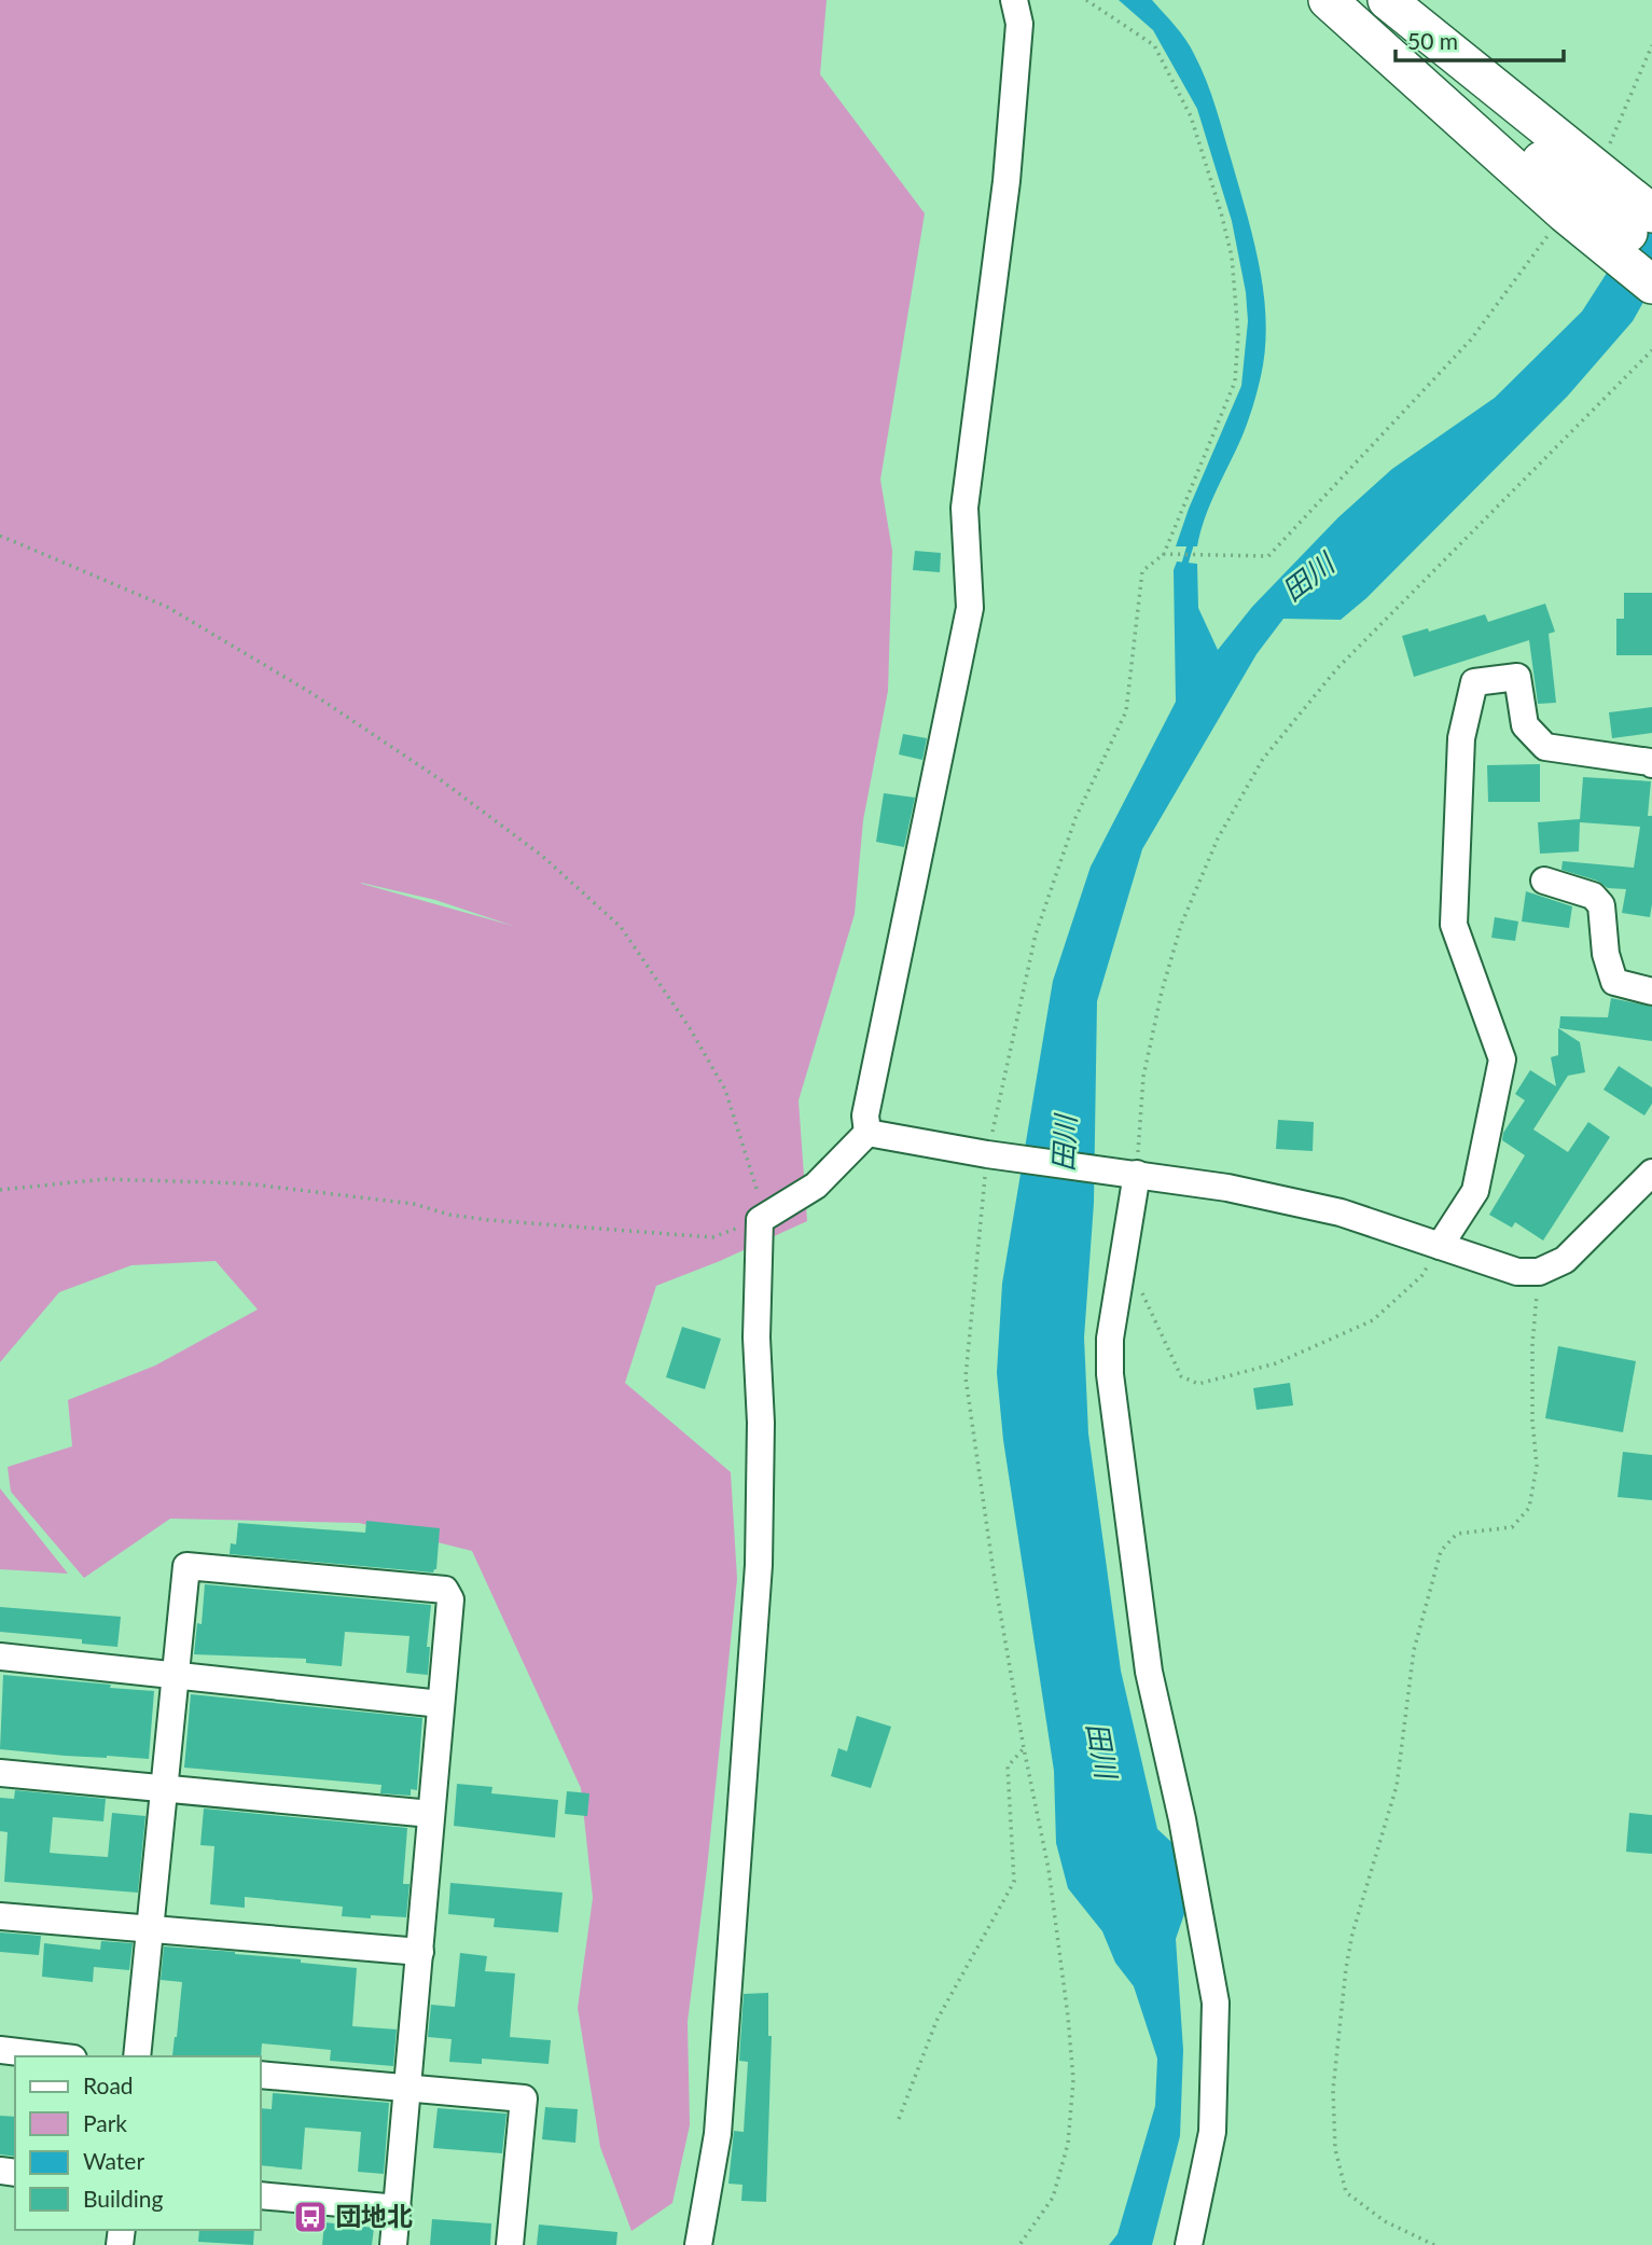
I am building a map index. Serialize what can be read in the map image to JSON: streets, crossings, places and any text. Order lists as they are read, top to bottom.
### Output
{
  "water": ["田川"],
  "places": {
    "bus stop": ["団地北"]
  },
  "legend": [
    "Road",
    "Park",
    "Water",
    "Building"
  ],
  "scale_bar": "50 m"
}
